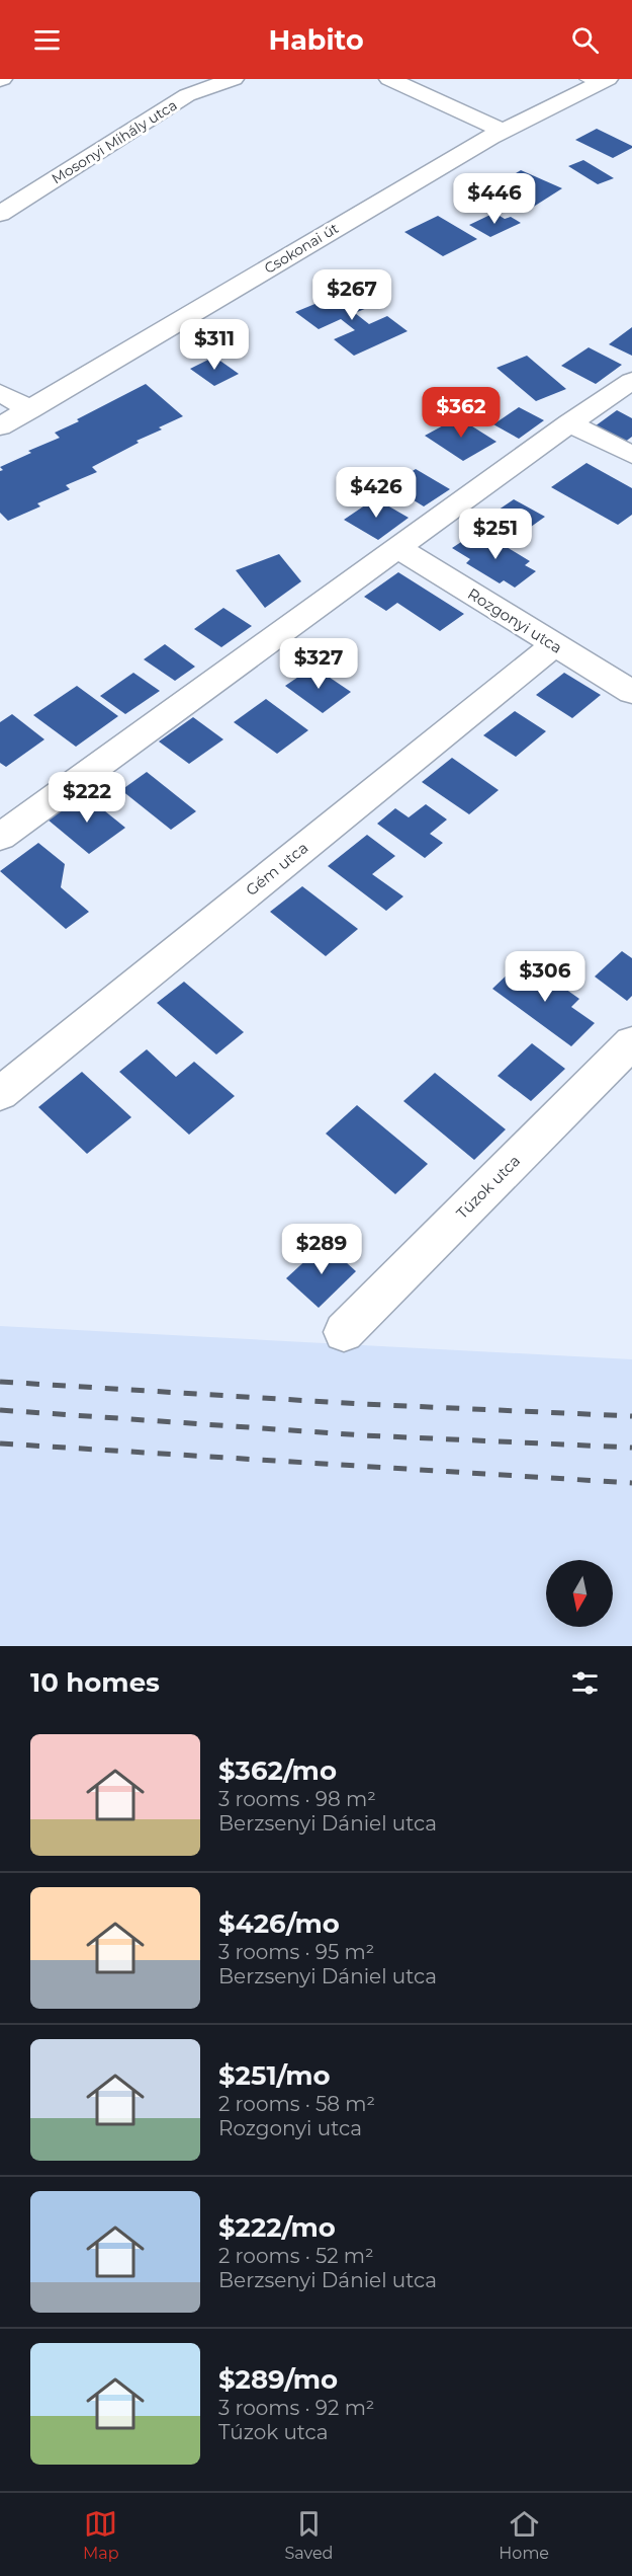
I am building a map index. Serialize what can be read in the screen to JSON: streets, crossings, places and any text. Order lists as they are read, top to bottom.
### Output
{
  "streets": {
    "street": [
      "Mosonyi Mihály utca",
      "Csokonai út",
      "Rozgonyi utca",
      "Gém utca",
      "Túzok utca"
    ]
  },
  "crossings": [
    ["Rozgonyi utca", "Gém utca"]
  ],
  "north": "bottom",
  "page": {
    "header": "Habito",
    "price": [
      "$446",
      "$267",
      "$311",
      "$362",
      "$426",
      "$251",
      "$327",
      "$222",
      "$306",
      "$289"
    ],
    "heading": "10 homes",
    "list": [
      {
        "name": "$362/mo",
        "note": "3 rooms · 98 m² · Berzsenyi Dániel utca"
      },
      {
        "name": "$426/mo",
        "note": "3 rooms · 95 m² · Berzsenyi Dániel utca"
      },
      {
        "name": "$251/mo",
        "note": "2 rooms · 58 m² · Rozgonyi utca"
      },
      {
        "name": "$222/mo",
        "note": "2 rooms · 52 m² · Berzsenyi Dániel utca"
      },
      {
        "name": "$289/mo",
        "note": "3 rooms · 92 m² · Túzok utca"
      }
    ],
    "tabs": ["Map", "Saved", "Home"]
  }
}
